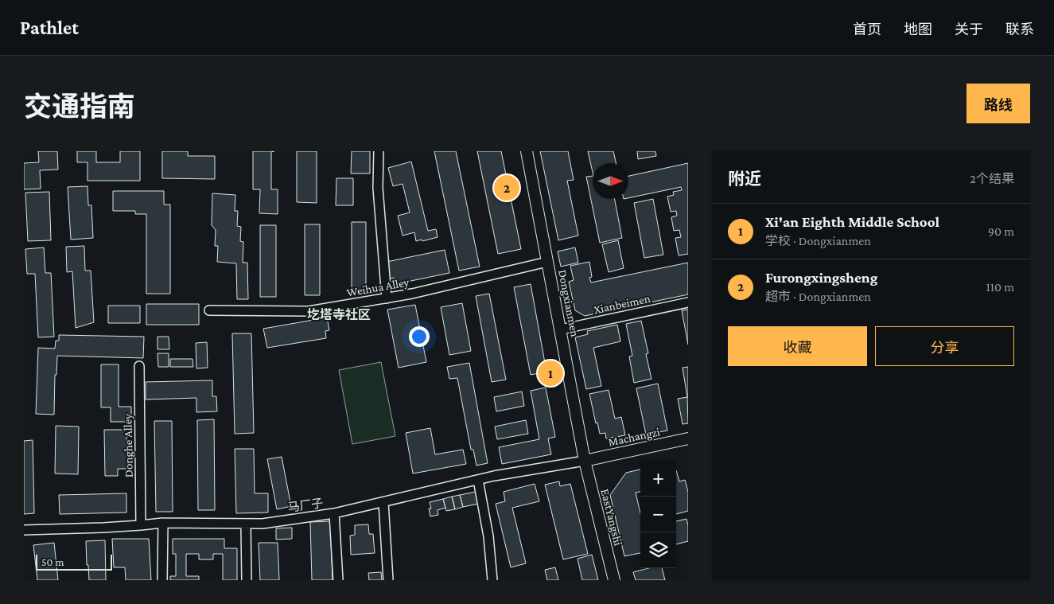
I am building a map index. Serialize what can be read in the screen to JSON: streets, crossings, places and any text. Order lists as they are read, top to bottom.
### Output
{
  "streets": {
    "street": [
      "Weihua Alley",
      "Dongxianmen",
      "Xianbeimen",
      "Machangzi",
      "Donghe Alley",
      "马厂子",
      "EastYangshi"
    ]
  },
  "crossings": [
    ["Weihua Alley", "Dongxianmen"],
    ["Dongxianmen", "Xianbeimen"],
    ["Dongxianmen", "Machangzi"],
    ["Dongxianmen", "马厂子"],
    ["Dongxianmen", "EastYangshi"],
    ["Machangzi", "马厂子"],
    ["Machangzi", "EastYangshi"],
    ["Donghe Alley", "马厂子"],
    ["马厂子", "EastYangshi"]
  ],
  "districts": ["圪塔寺社区"],
  "scale_bar": "50 m",
  "north": "right",
  "page": {
    "header": "Pathlet",
    "nav": [
      "首页",
      "地图",
      "关于",
      "联系"
    ],
    "title": "交通指南",
    "buttons": [
      "路线",
      ["收藏", "分享"]
    ],
    "heading": ["附近", "2个结果"],
    "pins": ["2", "1"],
    "list": [
      {
        "mark": "1",
        "name": "Xi'an Eighth Middle School",
        "note": "学校 · Dongxianmen",
        "value": "90 m"
      },
      {
        "mark": "2",
        "name": "Furongxingsheng",
        "note": "超市 · Dongxianmen",
        "value": "110 m"
      }
    ],
    "map_buttons": ["+", "−"],
    "scale": "50 m"
  }
}
